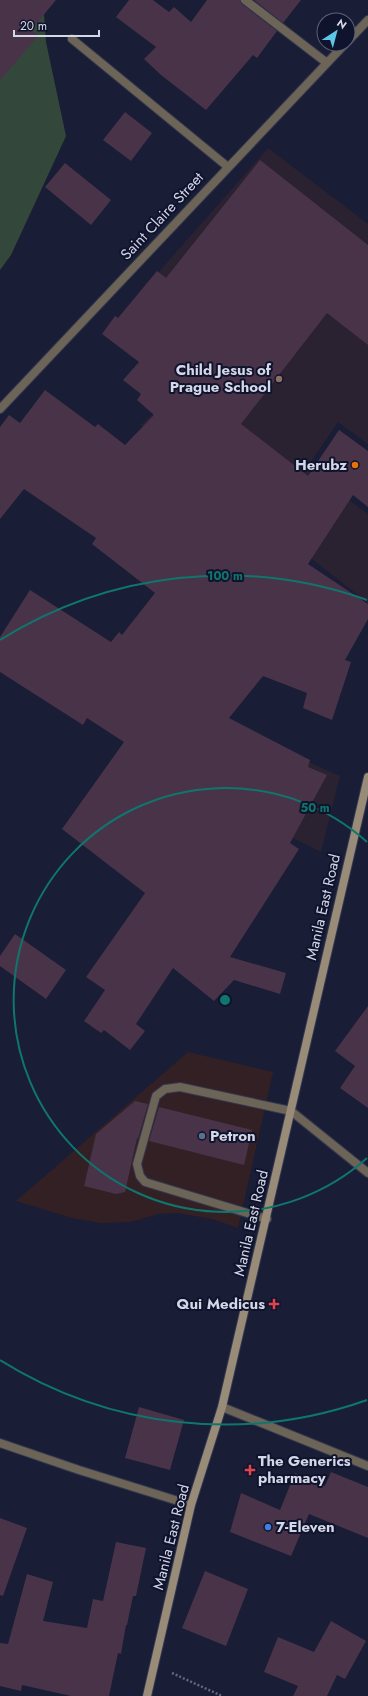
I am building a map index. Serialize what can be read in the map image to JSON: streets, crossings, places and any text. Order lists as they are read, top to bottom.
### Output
{
  "streets": {
    "main road": ["Manila East Road"],
    "street": ["Saint Claire Street"]
  },
  "places": {
    "other": [
      "Child Jesus of Prague School",
      "Herubz",
      "Petron",
      "7-Eleven"
    ],
    "health": ["Qui Medicus", "The Generics pharmacy"]
  },
  "scale_bar": "20 m",
  "north": "top right",
  "rings": ["100 m", "50 m"]
}
